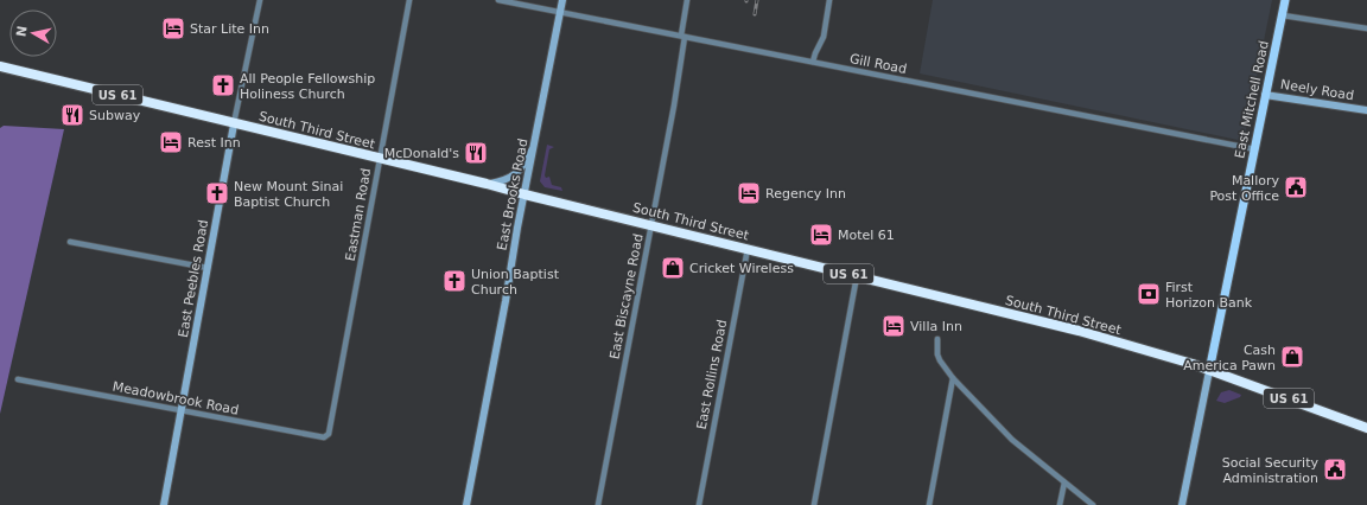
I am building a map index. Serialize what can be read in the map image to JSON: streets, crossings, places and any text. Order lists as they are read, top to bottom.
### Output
{
  "streets": {
    "highway": ["US 61", "South Third Street"],
    "main road": [
      "Neely Road",
      "East Mitchell Road",
      "East Brooks Road",
      "East Peebles Road"
    ],
    "street": [
      "Gill Road",
      "Eastman Road",
      "East Biscayne Road",
      "East Rollins Road",
      "Meadowbrook Road"
    ]
  },
  "crossings": [
    ["Gill Road", "East Mitchell Road"],
    ["Gill Road", "East Brooks Road"],
    ["Gill Road", "East Biscayne Road"],
    ["Neely Road", "East Mitchell Road"],
    ["East Mitchell Road", "South Third Street"],
    ["South Third Street", "East Brooks Road"],
    ["South Third Street", "Eastman Road"],
    ["South Third Street", "East Peebles Road"],
    ["South Third Street", "East Biscayne Road"],
    ["South Third Street", "East Rollins Road"],
    ["Eastman Road", "Meadowbrook Road"],
    ["East Peebles Road", "Meadowbrook Road"]
  ],
  "places": {
    "hotel": [
      "Star Lite Inn",
      "Rest Inn",
      "Regency Inn",
      "Motel 61",
      "Villa Inn"
    ],
    "church": ["All People Fellowship Holiness Church", "New Mount Sinai Baptist Church", "Union Baptist Church"],
    "restaurant": ["Subway", "McDonald's"],
    "public building": ["Mallory Post Office", "Social Security Administration"],
    "shop": ["Cricket Wireless", "Cash America Pawn"],
    "bank": ["First Horizon Bank"]
  },
  "north": "left"
}
